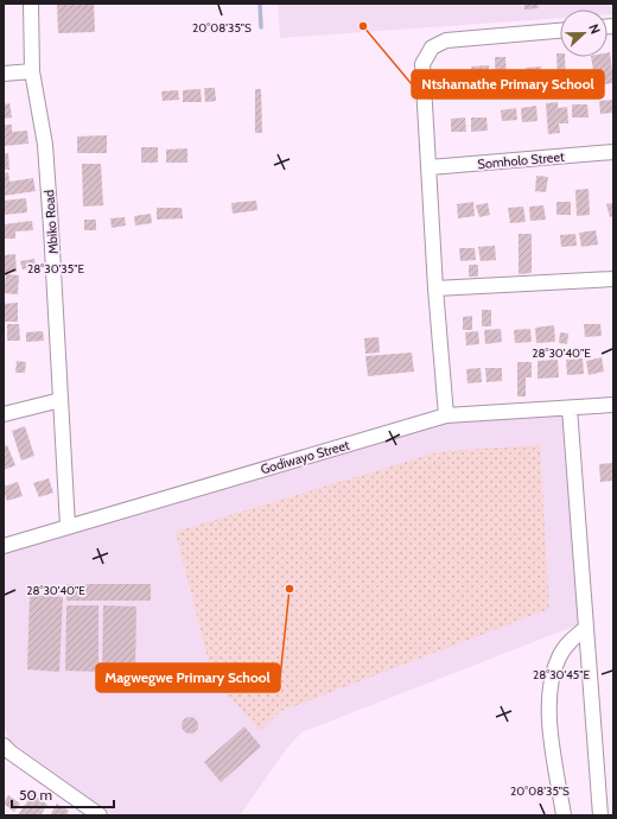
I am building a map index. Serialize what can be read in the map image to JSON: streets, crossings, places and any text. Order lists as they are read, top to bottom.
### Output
{
  "streets": {
    "street": ["Somholo Street", "Mbiko Road", "Godiwayo Street"]
  },
  "crossings": [
    ["Mbiko Road", "Godiwayo Street"]
  ],
  "places": ["Ntshamathe Primary School", "Magwegwe Primary School"],
  "scale_bar": "50 m",
  "north": "right",
  "coordinates": [
    "20°08'35\"S",
    "28°30'35\"E",
    "28°30'40\"E",
    "28°30'45\"E"
  ]
}
